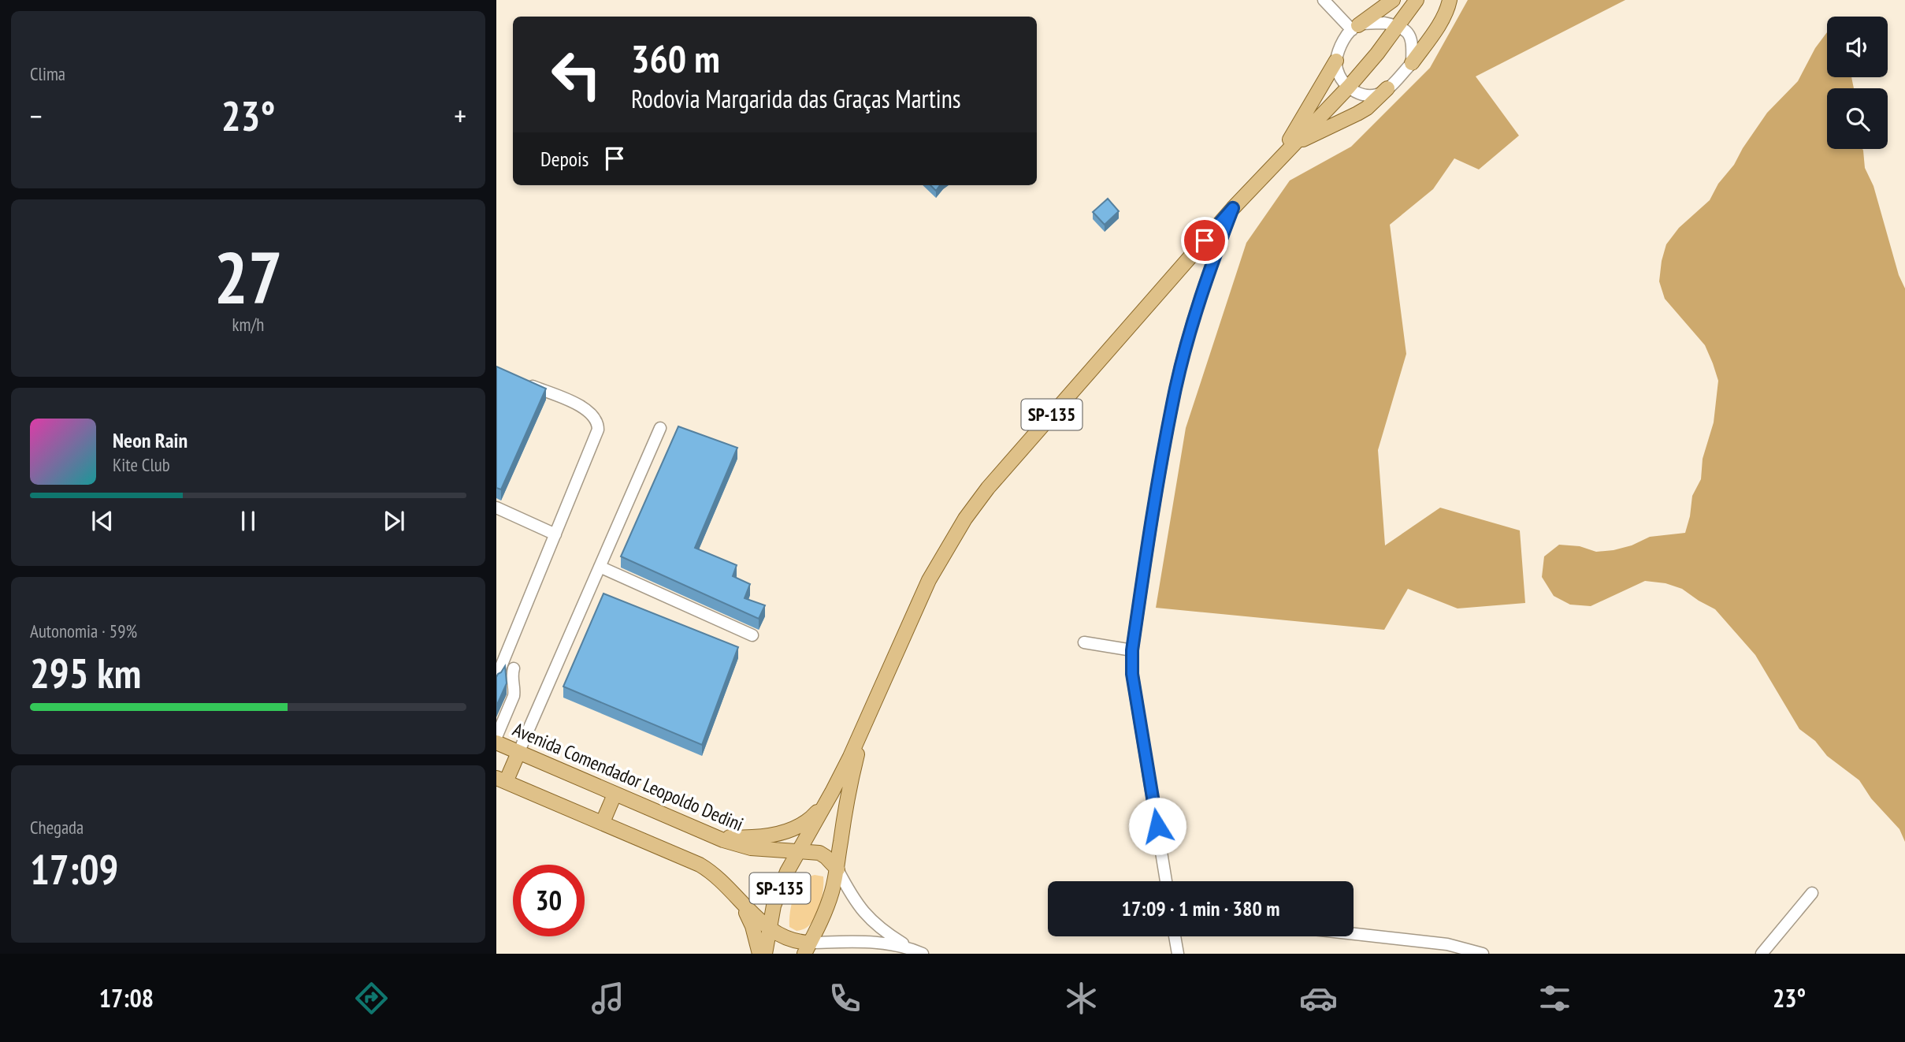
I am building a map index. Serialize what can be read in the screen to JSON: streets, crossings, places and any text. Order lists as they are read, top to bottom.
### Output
{
  "streets": {
    "main road": ["SP-135", "Avenida Comendador Leopoldo Dedini"]
  },
  "crossings": [
    ["SP-135", "Avenida Comendador Leopoldo Dedini"]
  ],
  "page": {
    "tile": [
      "Clima",
      ["27", "km/h"],
      ["Autonomia · 59%", "295 km"],
      ["Chegada", "17:09"]
    ],
    "turn": ["360 m", "Rodovia Margarida das Graças Martins"],
    "heat": ["−", "23°", "+"],
    "then": "Depois",
    "song": ["Neon Rain", "Kite Club"],
    "limit": "30",
    "trip": "17:09 · 1 min · 380 m",
    "tabs": ["17:08", "23°"]
  }
}
